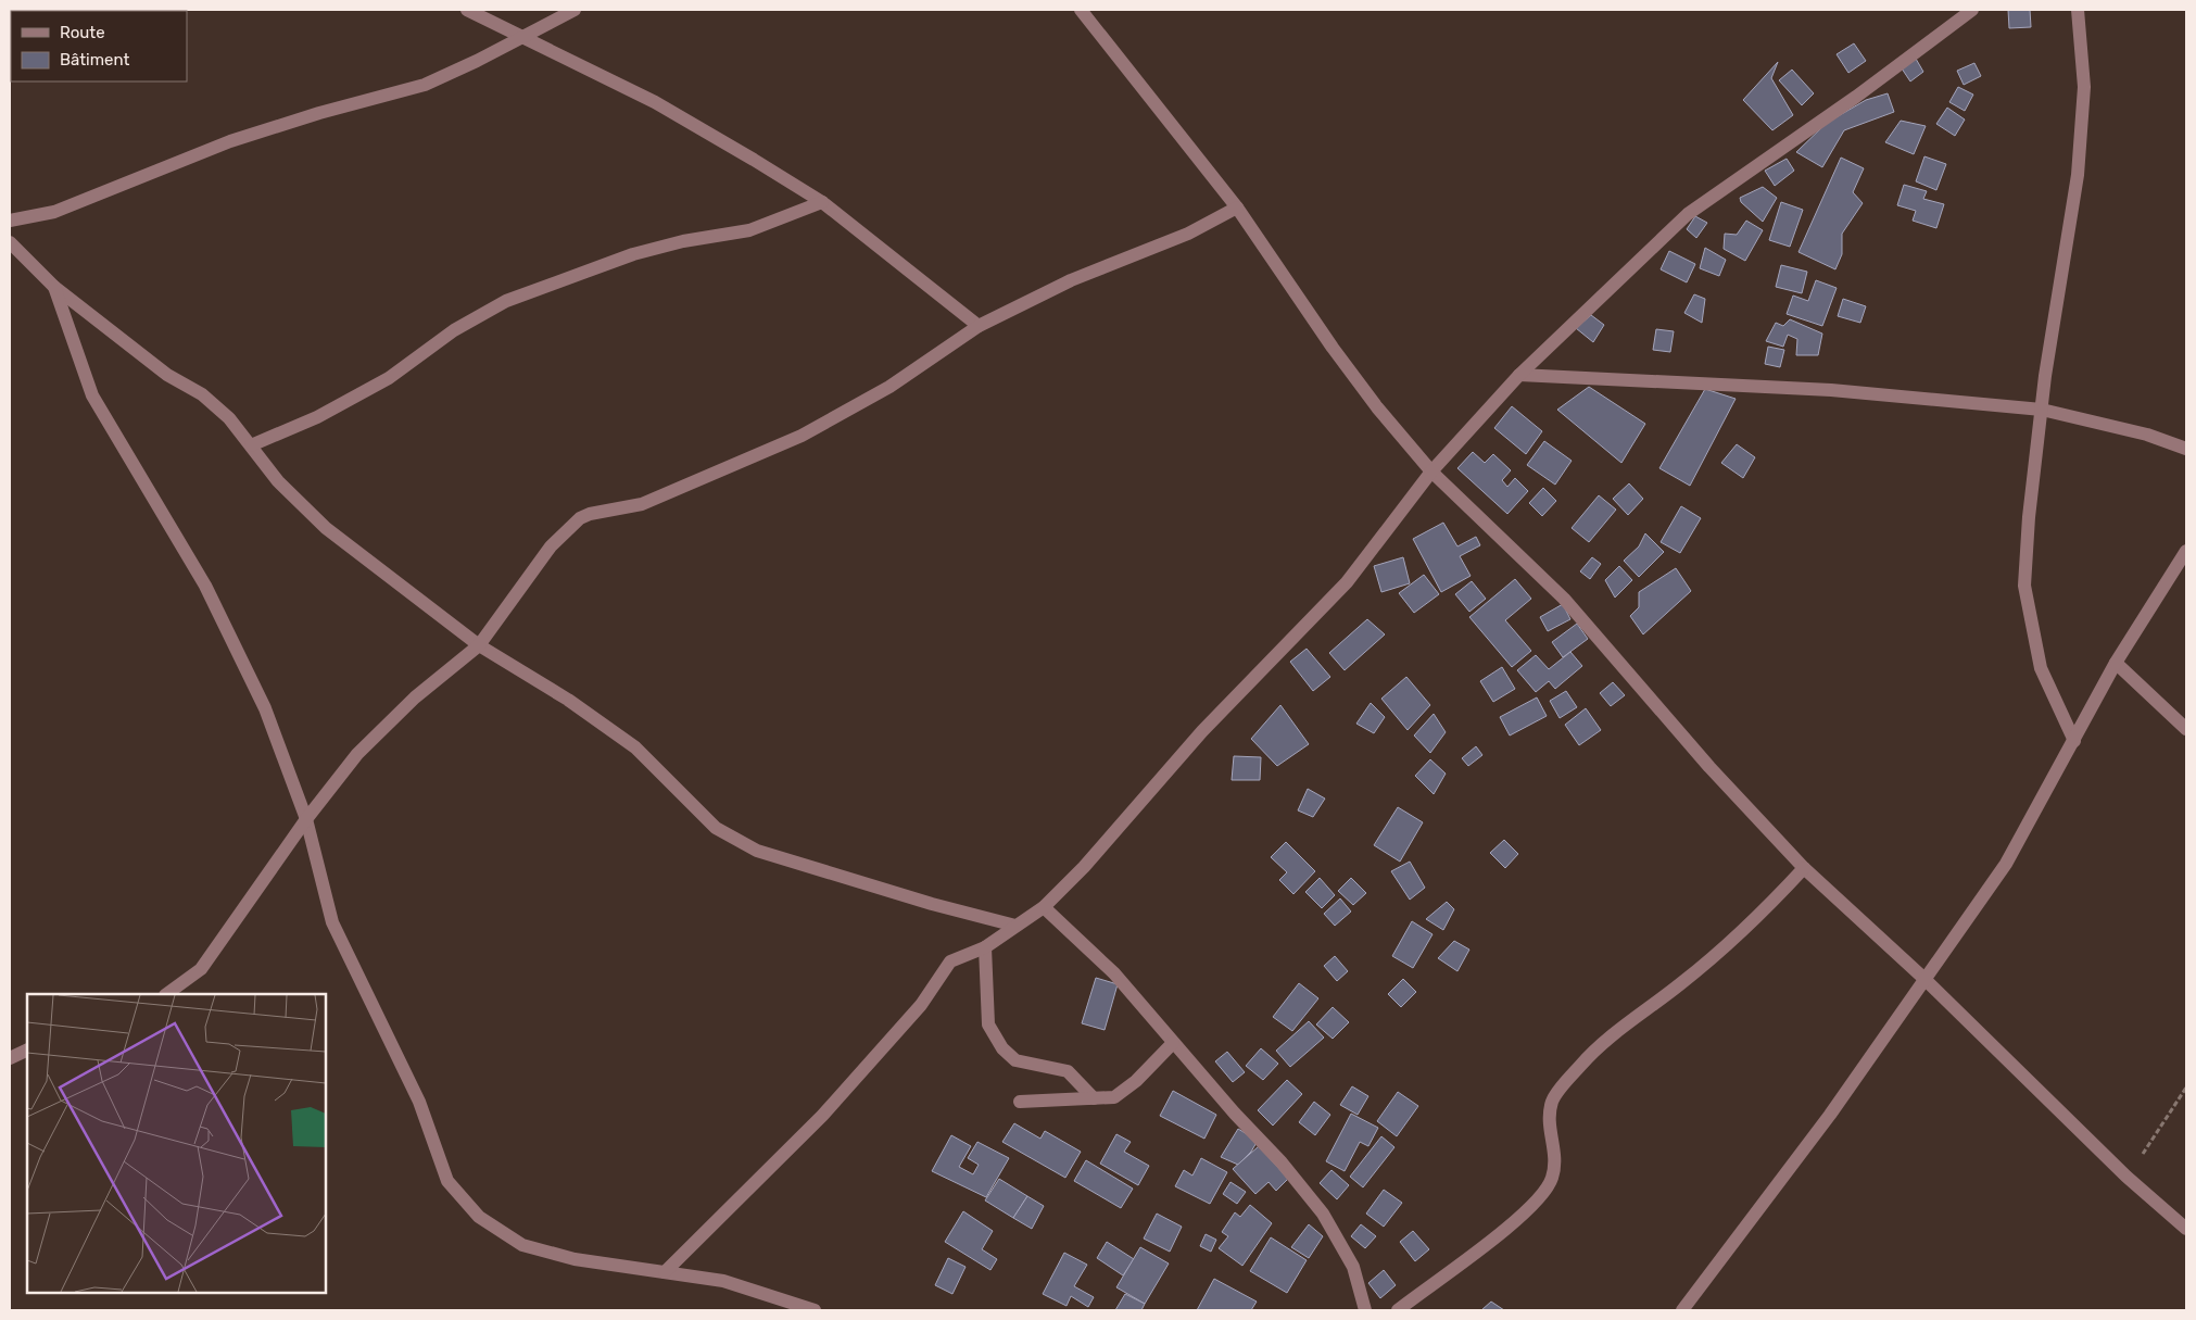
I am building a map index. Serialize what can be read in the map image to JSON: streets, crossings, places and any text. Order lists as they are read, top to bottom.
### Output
{
  "legend": ["Route", "Bâtiment"]
}
